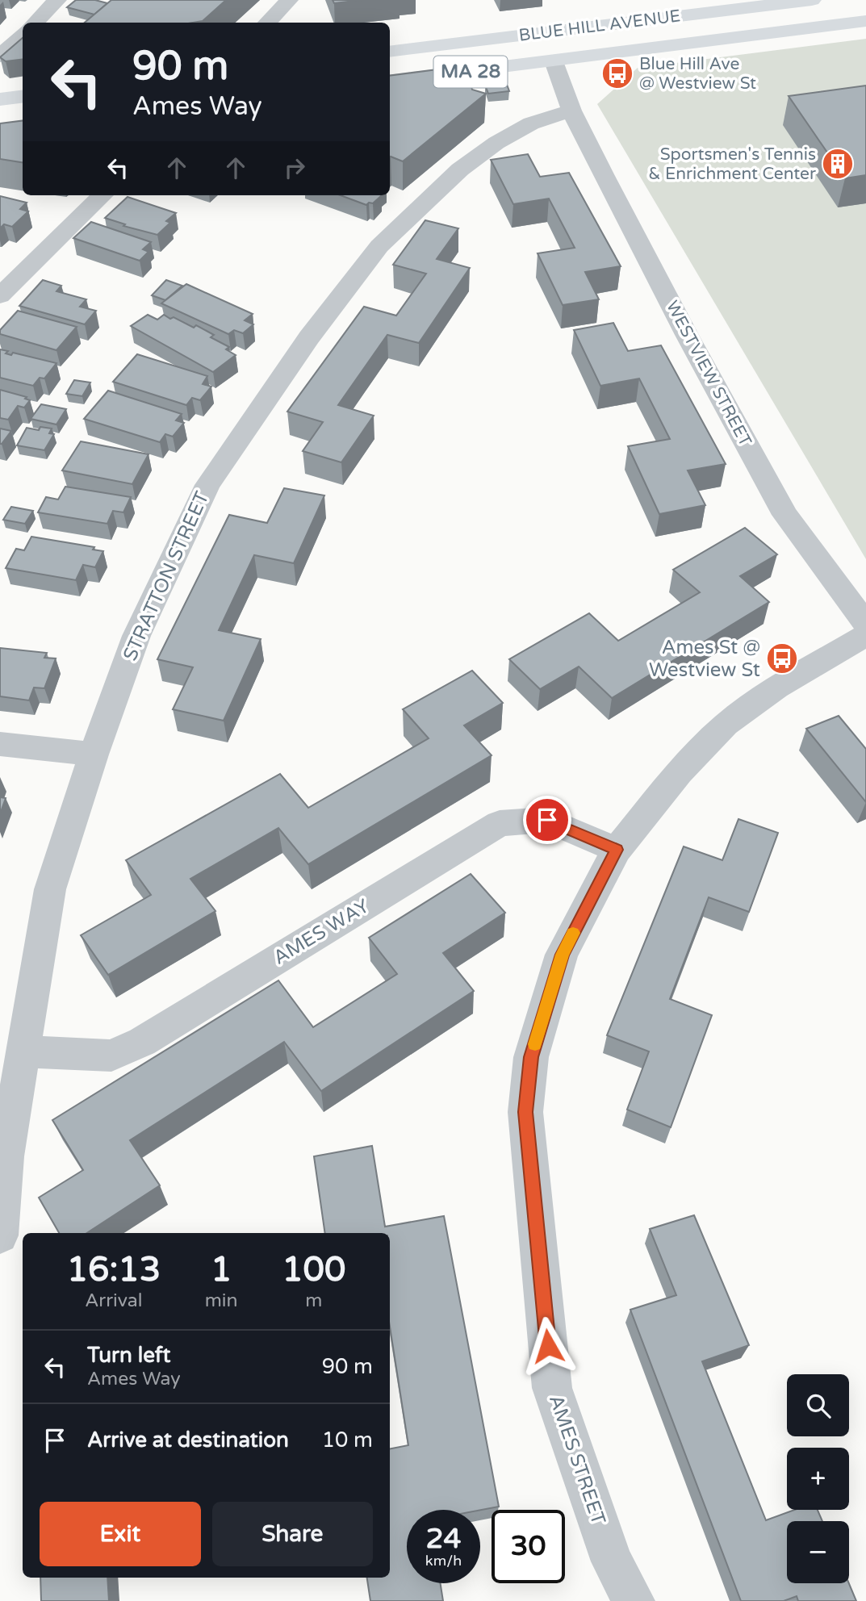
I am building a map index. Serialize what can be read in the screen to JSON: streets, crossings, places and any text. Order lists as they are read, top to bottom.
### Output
{
  "streets": {
    "main road": ["BLUE HILL AVENUE", "MA 28"],
    "street": [
      "WESTVIEW STREET",
      "STRATTON STREET",
      "AMES WAY",
      "AMES STREET"
    ]
  },
  "crossings": [
    ["WESTVIEW STREET", "STRATTON STREET"],
    ["STRATTON STREET", "AMES WAY"],
    ["AMES WAY", "AMES STREET"]
  ],
  "places": {
    "bus stop": ["Blue Hill Ave @ Westview St", "Ames St @ Westview St"],
    "building": ["Sportsmen's Tennis & Enrichment Center"]
  },
  "page": {
    "turn": ["90 m", "Ames Way"],
    "eta": [
      "16:13",
      "Arrival",
      "1",
      "min",
      "100",
      "m"
    ],
    "list": [
      {
        "name": "Turn left",
        "note": "Ames Way",
        "value": "90 m"
      },
      {
        "name": "Arrive at destination",
        "value": "10 m"
      }
    ],
    "map_buttons": ["+", "−"],
    "buttons": ["Exit", "Share"],
    "speed": "24 km/h",
    "limit": "30"
  }
}
